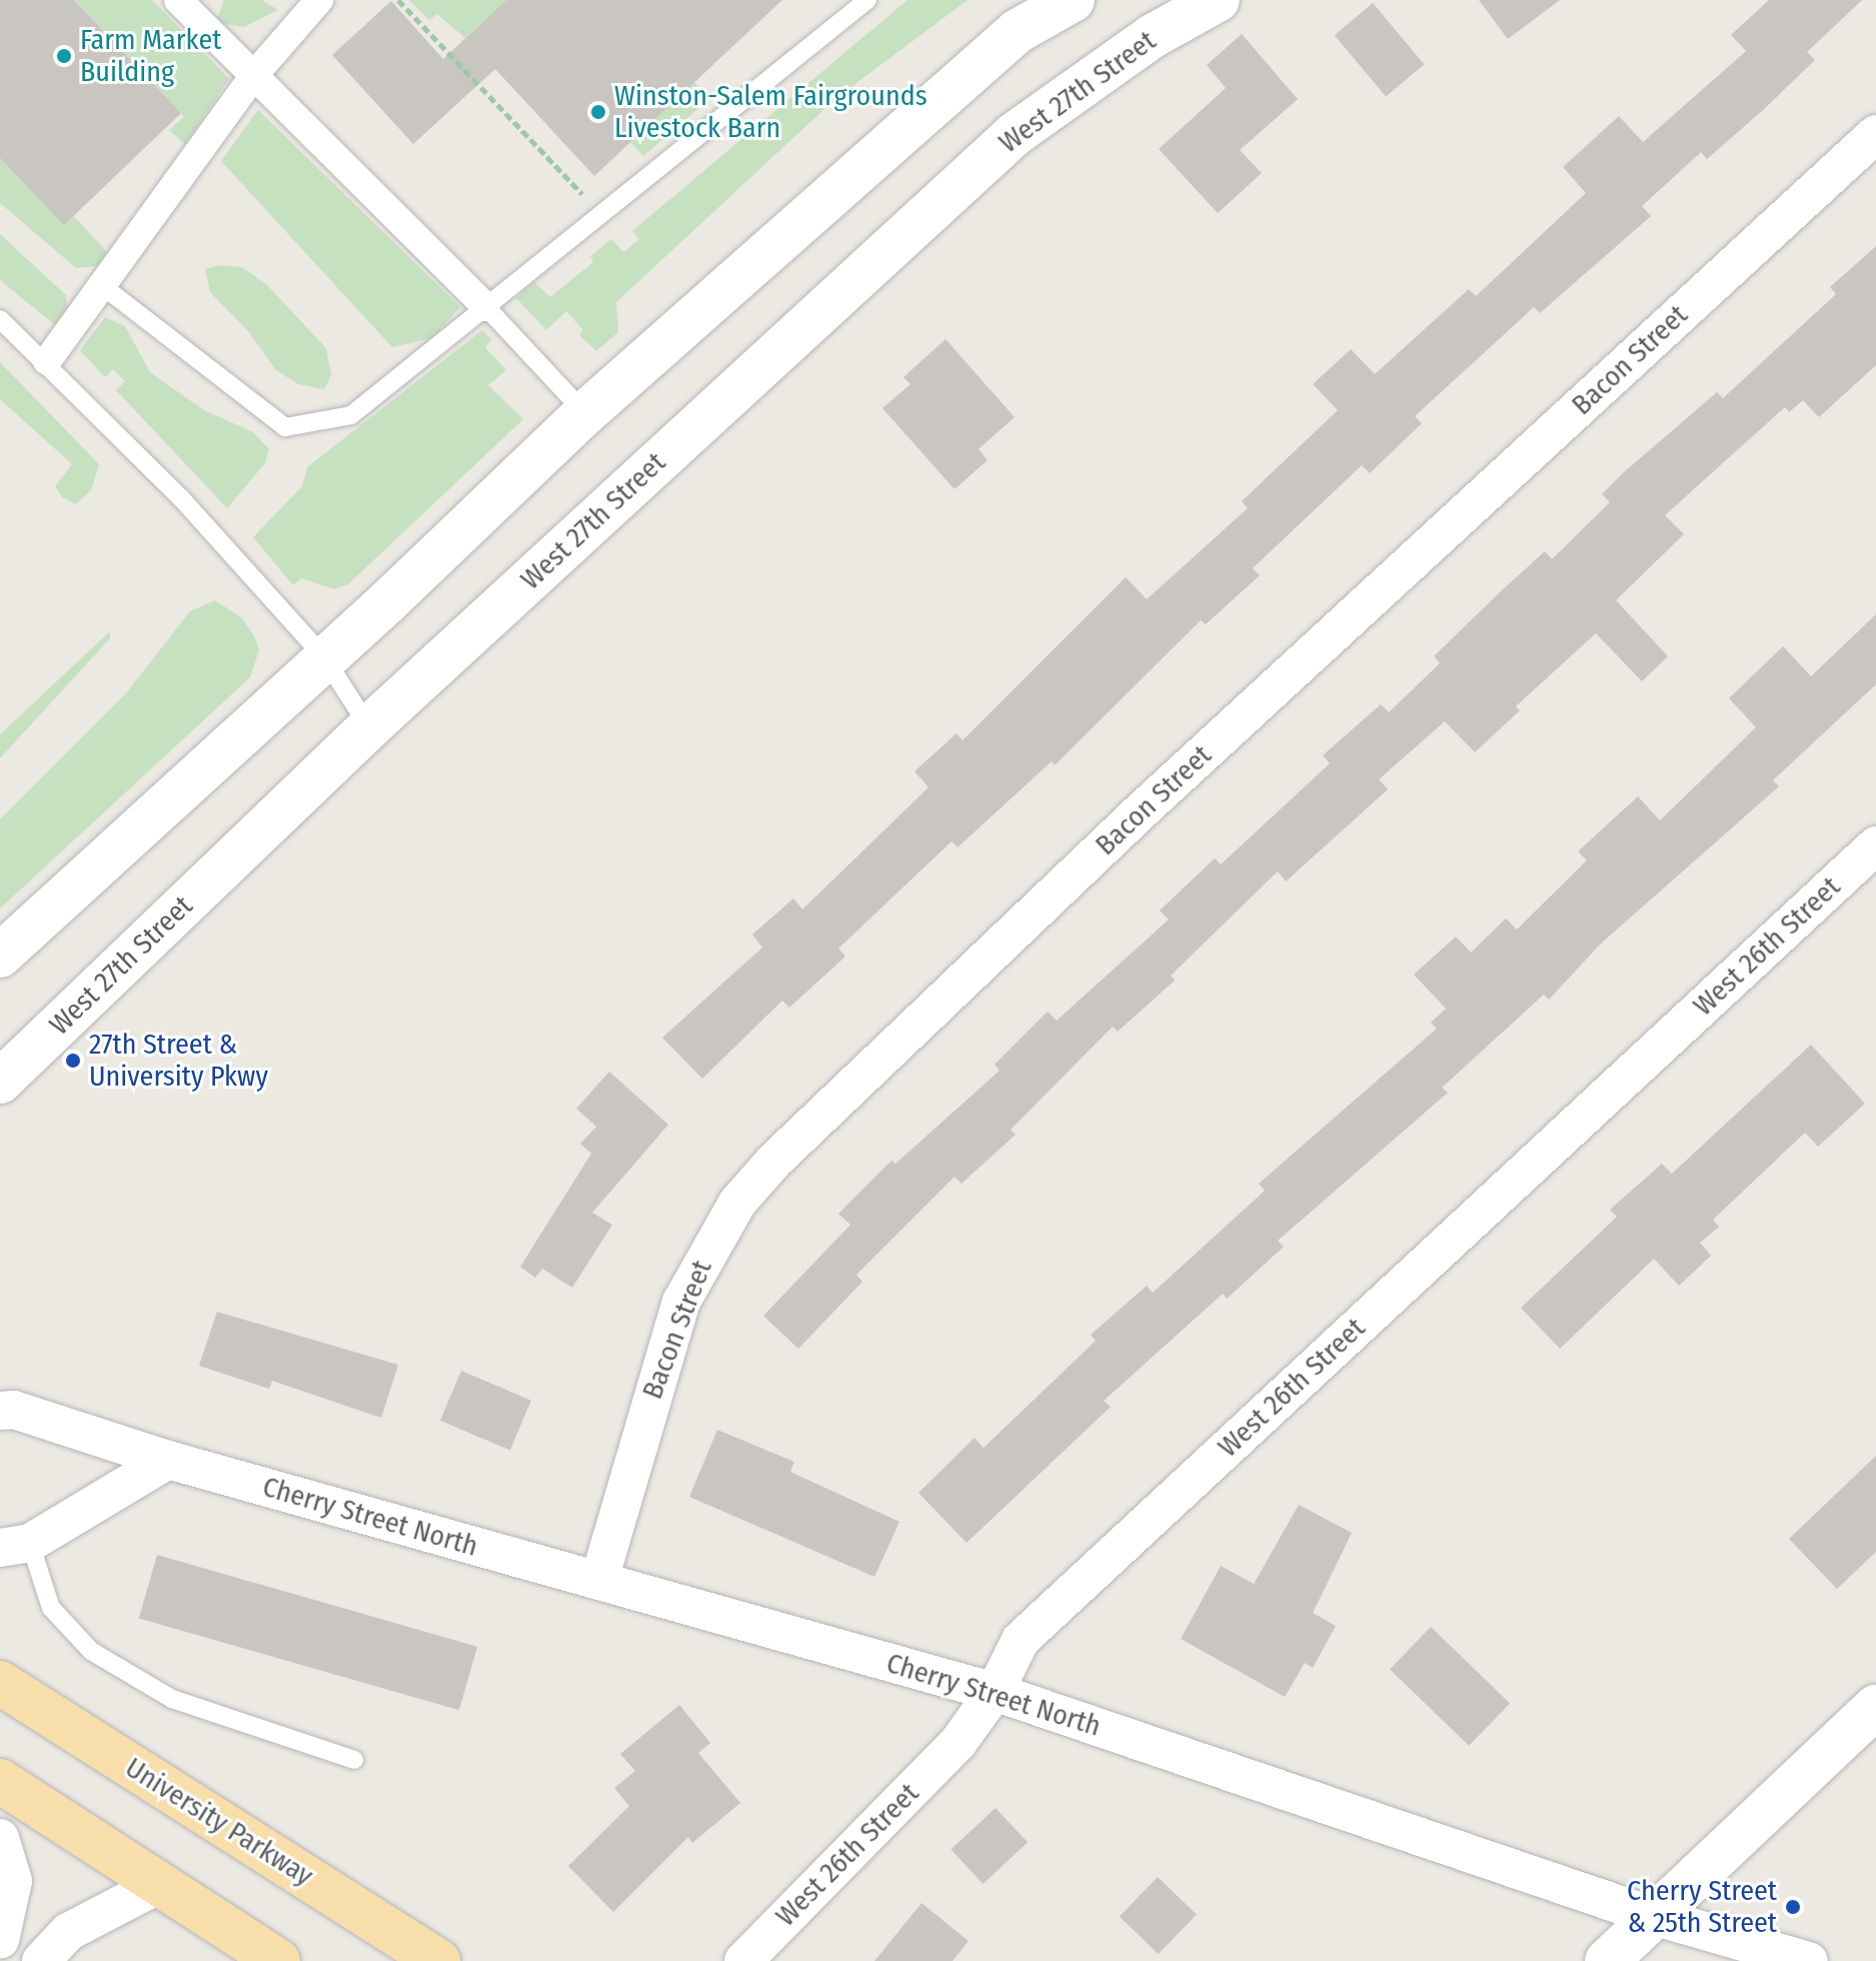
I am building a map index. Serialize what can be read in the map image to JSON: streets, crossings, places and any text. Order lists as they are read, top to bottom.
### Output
{
  "streets": {
    "main road": ["University Parkway"],
    "street": [
      "West 27th Street",
      "Bacon Street",
      "West 26th Street",
      "Cherry Street North"
    ]
  },
  "crossings": [
    ["Bacon Street", "Cherry Street North"],
    ["West 26th Street", "Cherry Street North"]
  ],
  "places": [
    "Farm Market Building",
    "Winston-Salem Fairgrounds Livestock Barn",
    "27th Street & University Pkwy",
    "Cherry Street & 25th Street"
  ]
}
